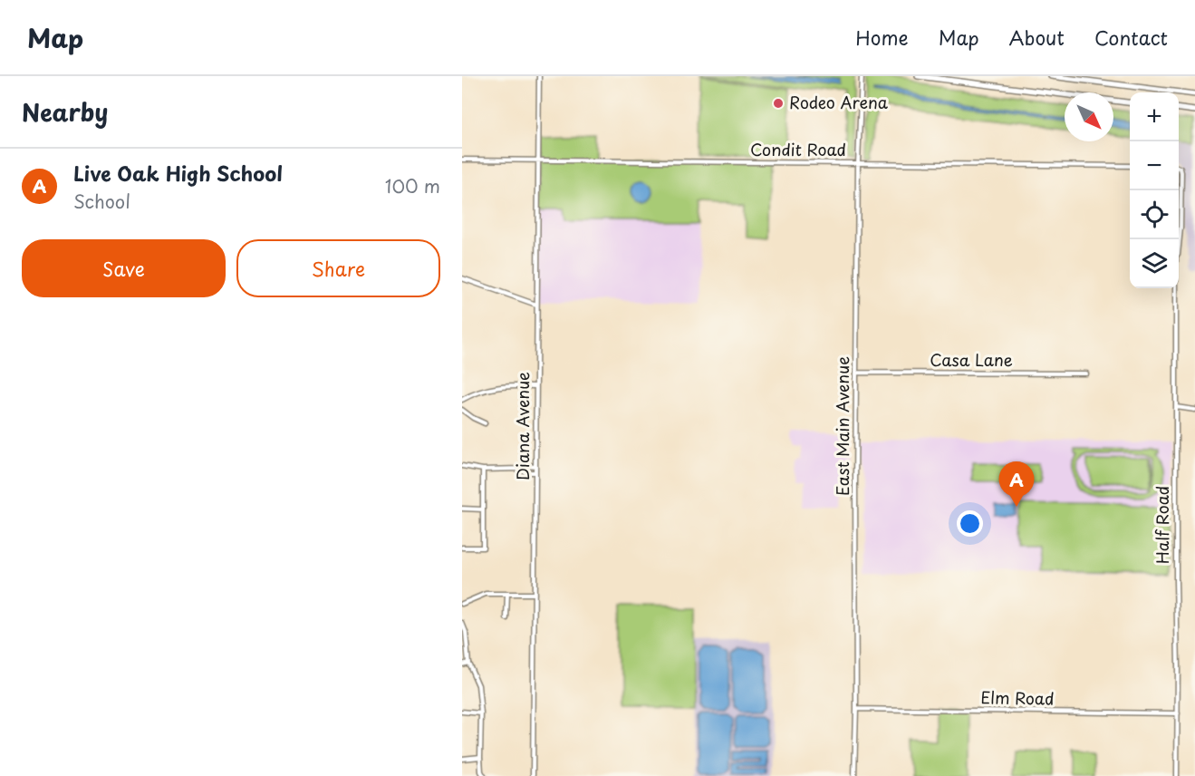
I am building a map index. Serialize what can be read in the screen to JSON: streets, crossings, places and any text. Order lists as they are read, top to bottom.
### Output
{
  "streets": {
    "street": [
      "Condit Road",
      "Casa Lane",
      "Diana Avenue",
      "East Main Avenue",
      "Half Road",
      "Elm Road"
    ]
  },
  "crossings": [
    ["Condit Road", "Diana Avenue"],
    ["Condit Road", "East Main Avenue"],
    ["Casa Lane", "East Main Avenue"],
    ["East Main Avenue", "Elm Road"],
    ["Half Road", "Elm Road"]
  ],
  "places": ["Rodeo Arena"],
  "north": "bottom right",
  "page": {
    "header": "Map",
    "nav": [
      "Home",
      "Map",
      "About",
      "Contact"
    ],
    "heading": "Nearby",
    "map_buttons": ["+", "−"],
    "list": [
      {
        "mark": "A",
        "name": "Live Oak High School",
        "note": "School",
        "value": "100 m"
      }
    ],
    "buttons": ["Save", "Share"],
    "pins": "A"
  }
}
